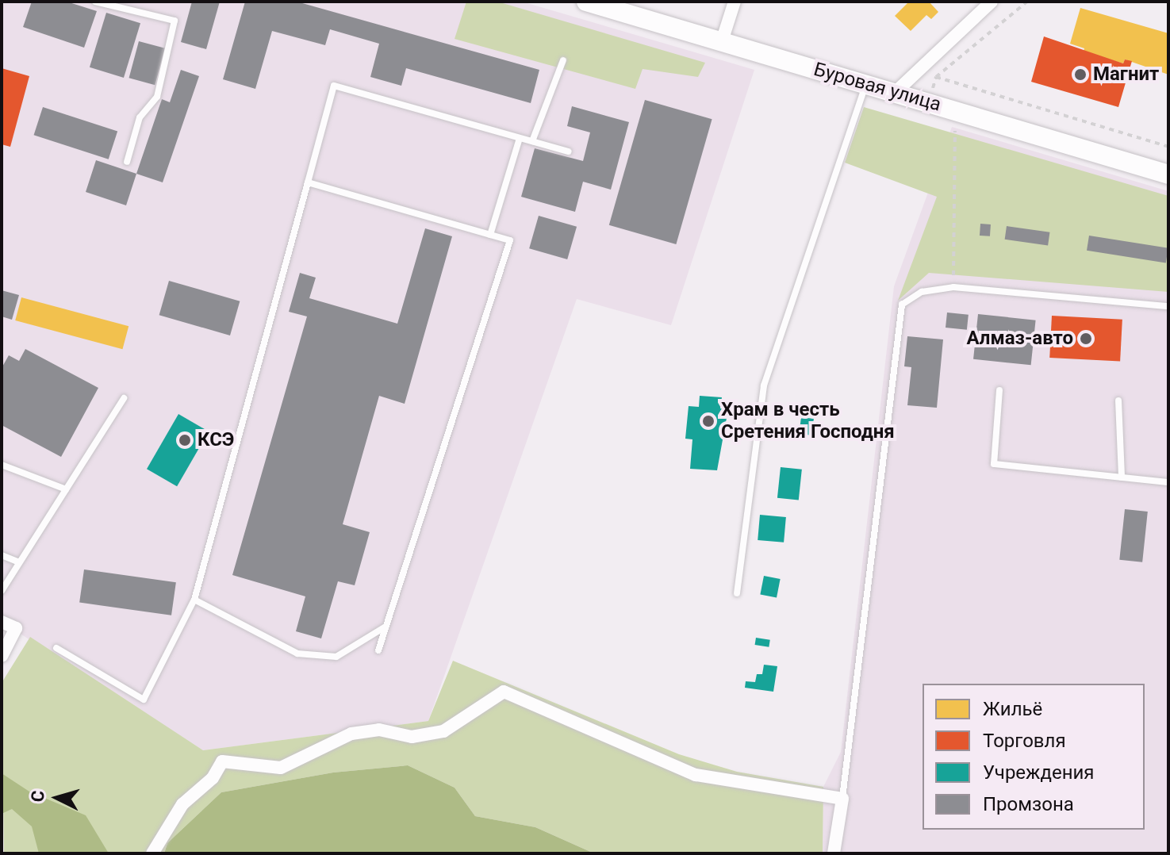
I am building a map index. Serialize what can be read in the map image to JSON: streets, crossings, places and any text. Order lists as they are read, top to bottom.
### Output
{
  "streets": {
    "main road": ["Буровая улица"]
  },
  "places": [
    "Магнит",
    "Алмаз-авто",
    "Храм в честь Сретения Господня",
    "КСЭ"
  ],
  "legend": [
    "Жильё",
    "Торговля",
    "Учреждения",
    "Промзона"
  ],
  "north": "left"
}
